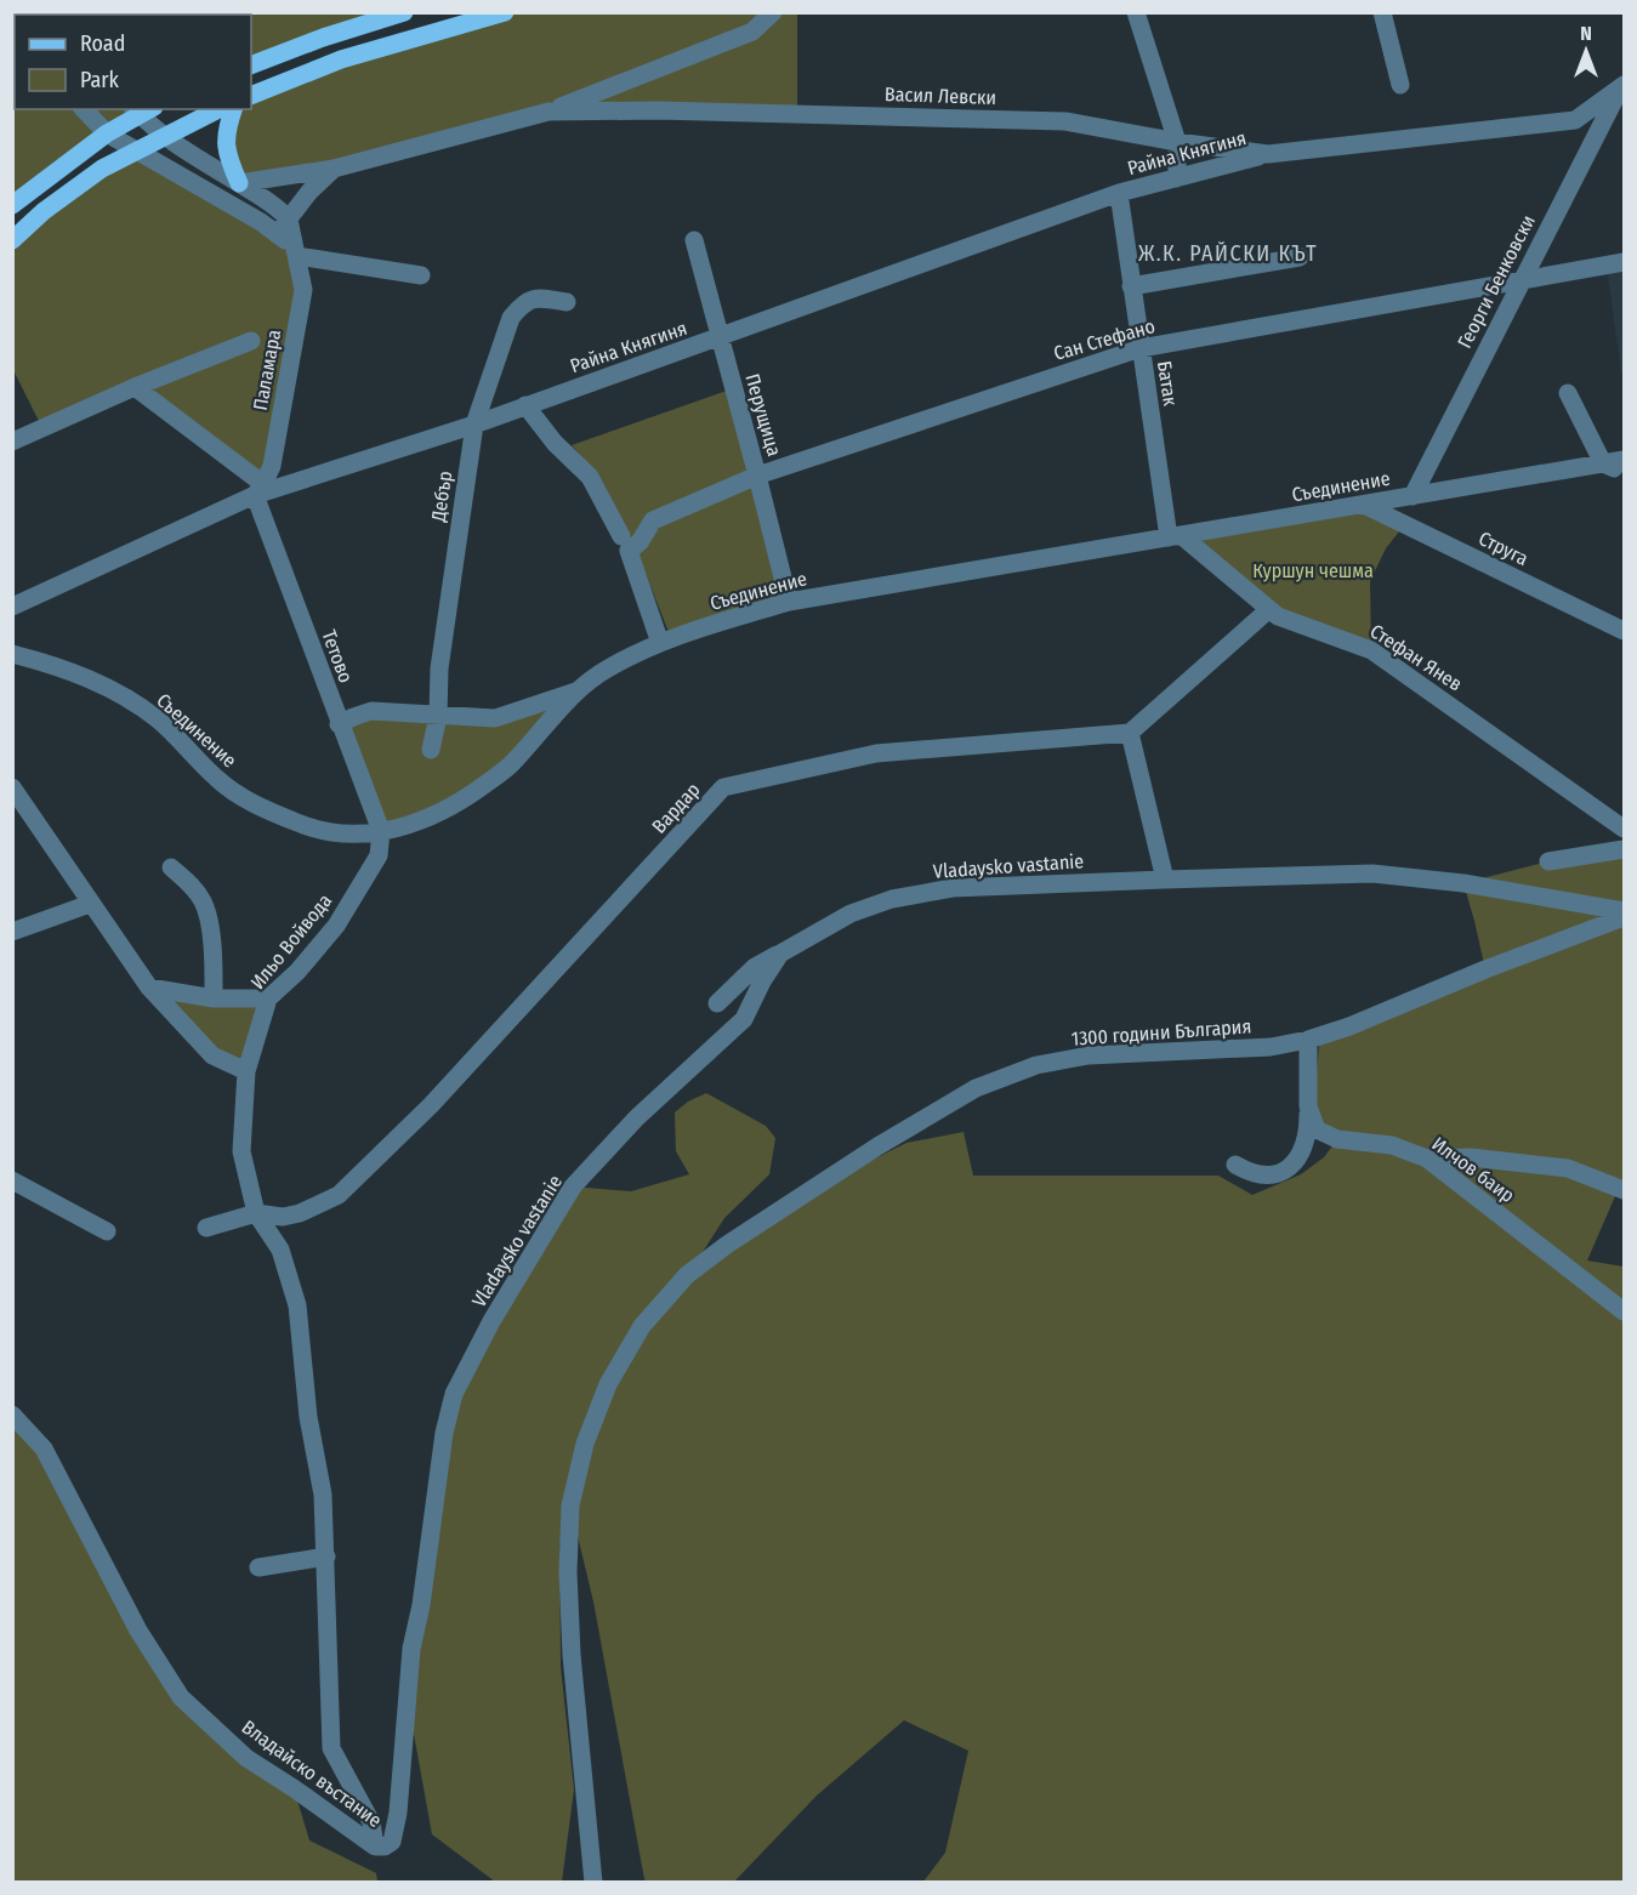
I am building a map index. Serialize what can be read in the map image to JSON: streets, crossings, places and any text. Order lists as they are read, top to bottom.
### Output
{
  "streets": {
    "street": [
      "Васил Левски",
      "Райна Княгиня",
      "Георги Бенковски",
      "Сан Стефано",
      "Паламара",
      "Батак",
      "Перущица",
      "Съединение",
      "Дебър",
      "Струга",
      "Тетово",
      "Стефан Янев",
      "Вардар",
      "Vladaysko vastanie",
      "Ильо Войвода",
      "1300 години България",
      "Илчов баир",
      "Владайско въстание"
    ]
  },
  "crossings": [
    ["Васил Левски", "Райна Княгиня"],
    ["Васил Левски", "Георги Бенковски"],
    ["Райна Княгиня", "Паламара"],
    ["Райна Княгиня", "Батак"],
    ["Райна Княгиня", "Перущица"],
    ["Райна Княгиня", "Дебър"],
    ["Райна Княгиня", "Тетово"],
    ["Георги Бенковски", "Сан Стефано"],
    ["Георги Бенковски", "Съединение"],
    ["Сан Стефано", "Батак"],
    ["Сан Стефано", "Перущица"],
    ["Паламара", "Тетово"],
    ["Батак", "Съединение"],
    ["Батак", "Стефан Янев"],
    ["Перущица", "Съединение"],
    ["Съединение", "Струга"],
    ["Съединение", "Тетово"],
    ["Съединение", "Стефан Янев"],
    ["Съединение", "Ильо Войвода"],
    ["Тетово", "Ильо Войвода"],
    ["Вардар", "Ильо Войвода"],
    ["Vladaysko vastanie", "Владайско въстание"]
  ],
  "districts": ["Ж.К. РАЙСКИ КЪТ"],
  "parks": ["Куршун чешма"],
  "legend": ["Road", "Park"],
  "north": "top"
}
